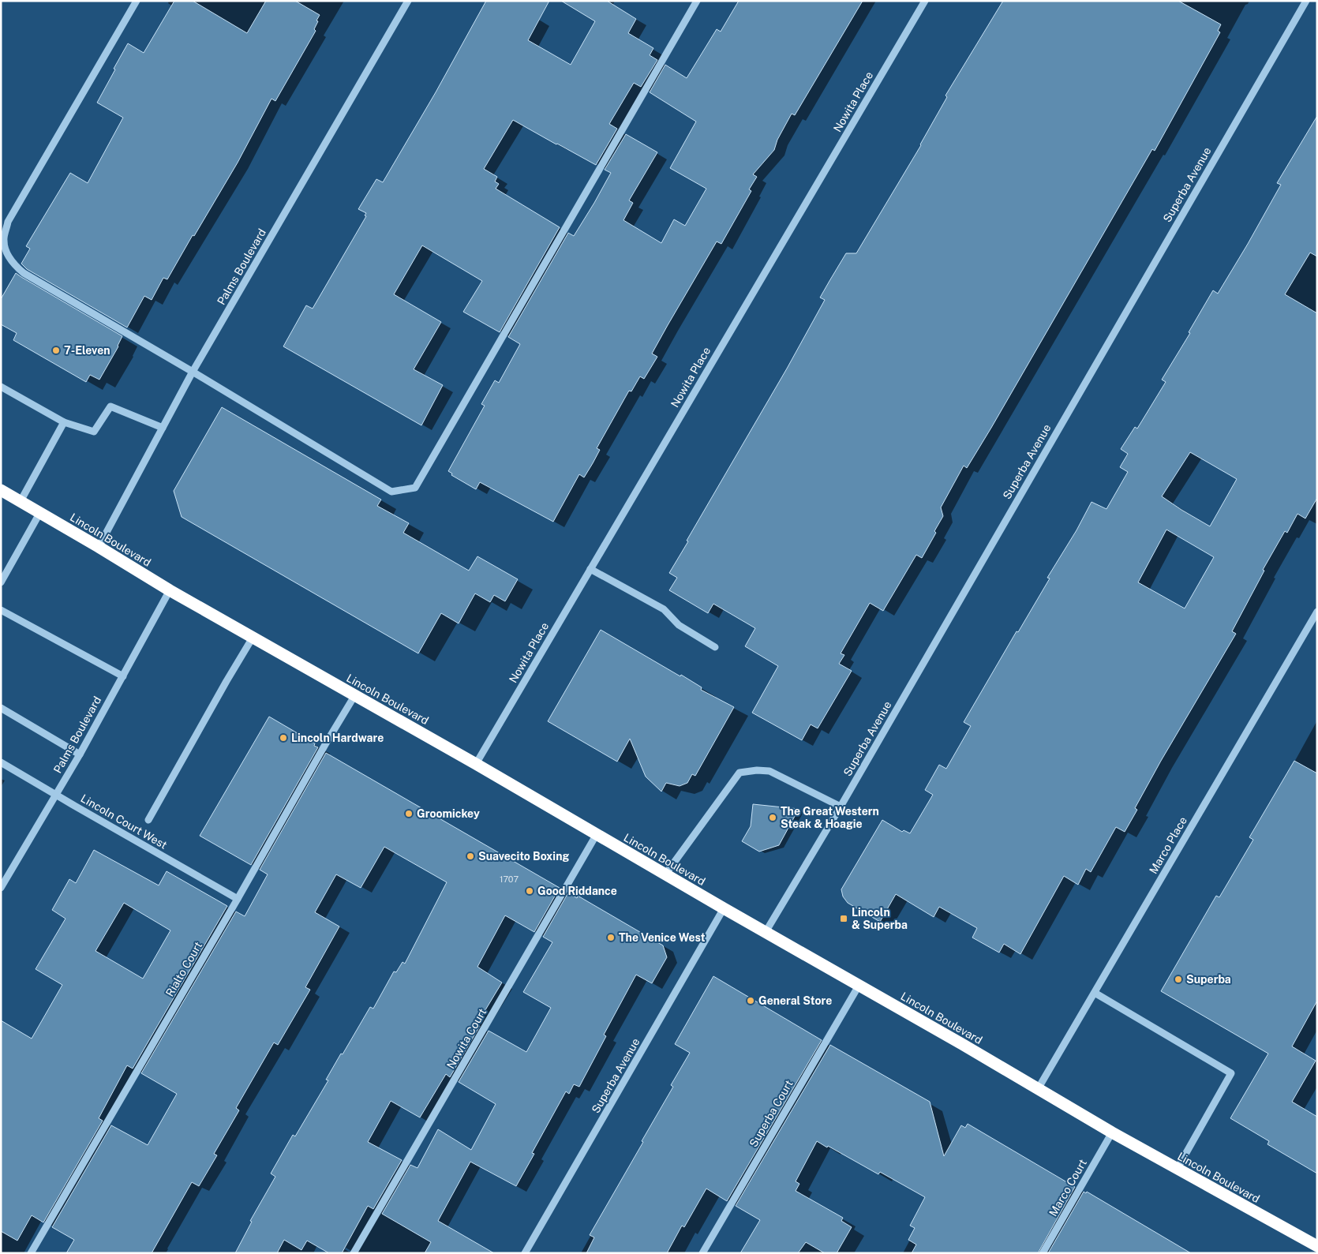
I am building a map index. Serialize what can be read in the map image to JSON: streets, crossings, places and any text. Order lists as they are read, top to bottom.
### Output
{
  "streets": {
    "highway": ["Lincoln Boulevard"],
    "street": [
      "Nowita Place",
      "Superba Avenue",
      "Palms Boulevard",
      "Lincoln Court West",
      "Marco Place",
      "Rialto Court",
      "Nowita Court",
      "Superba Court",
      "Marco Court"
    ]
  },
  "crossings": [
    ["Nowita Place", "Lincoln Boulevard"],
    ["Superba Avenue", "Lincoln Boulevard"],
    ["Palms Boulevard", "Lincoln Boulevard"],
    ["Palms Boulevard", "Lincoln Court West"],
    ["Lincoln Boulevard", "Marco Place"],
    ["Lincoln Boulevard", "Rialto Court"],
    ["Lincoln Boulevard", "Nowita Court"],
    ["Lincoln Boulevard", "Superba Court"],
    ["Lincoln Boulevard", "Marco Court"],
    ["Lincoln Court West", "Rialto Court"]
  ],
  "places": {
    "other": [
      "7-Eleven",
      "Lincoln Hardware",
      "Groomickey",
      "The Great Western Steak & Hoagie",
      "Suavecito Boxing",
      "Good Riddance",
      "The Venice West",
      "Superba",
      "General Store"
    ],
    "transit": ["Lincoln & Superba"]
  },
  "house_numbers": ["1707"]
}
